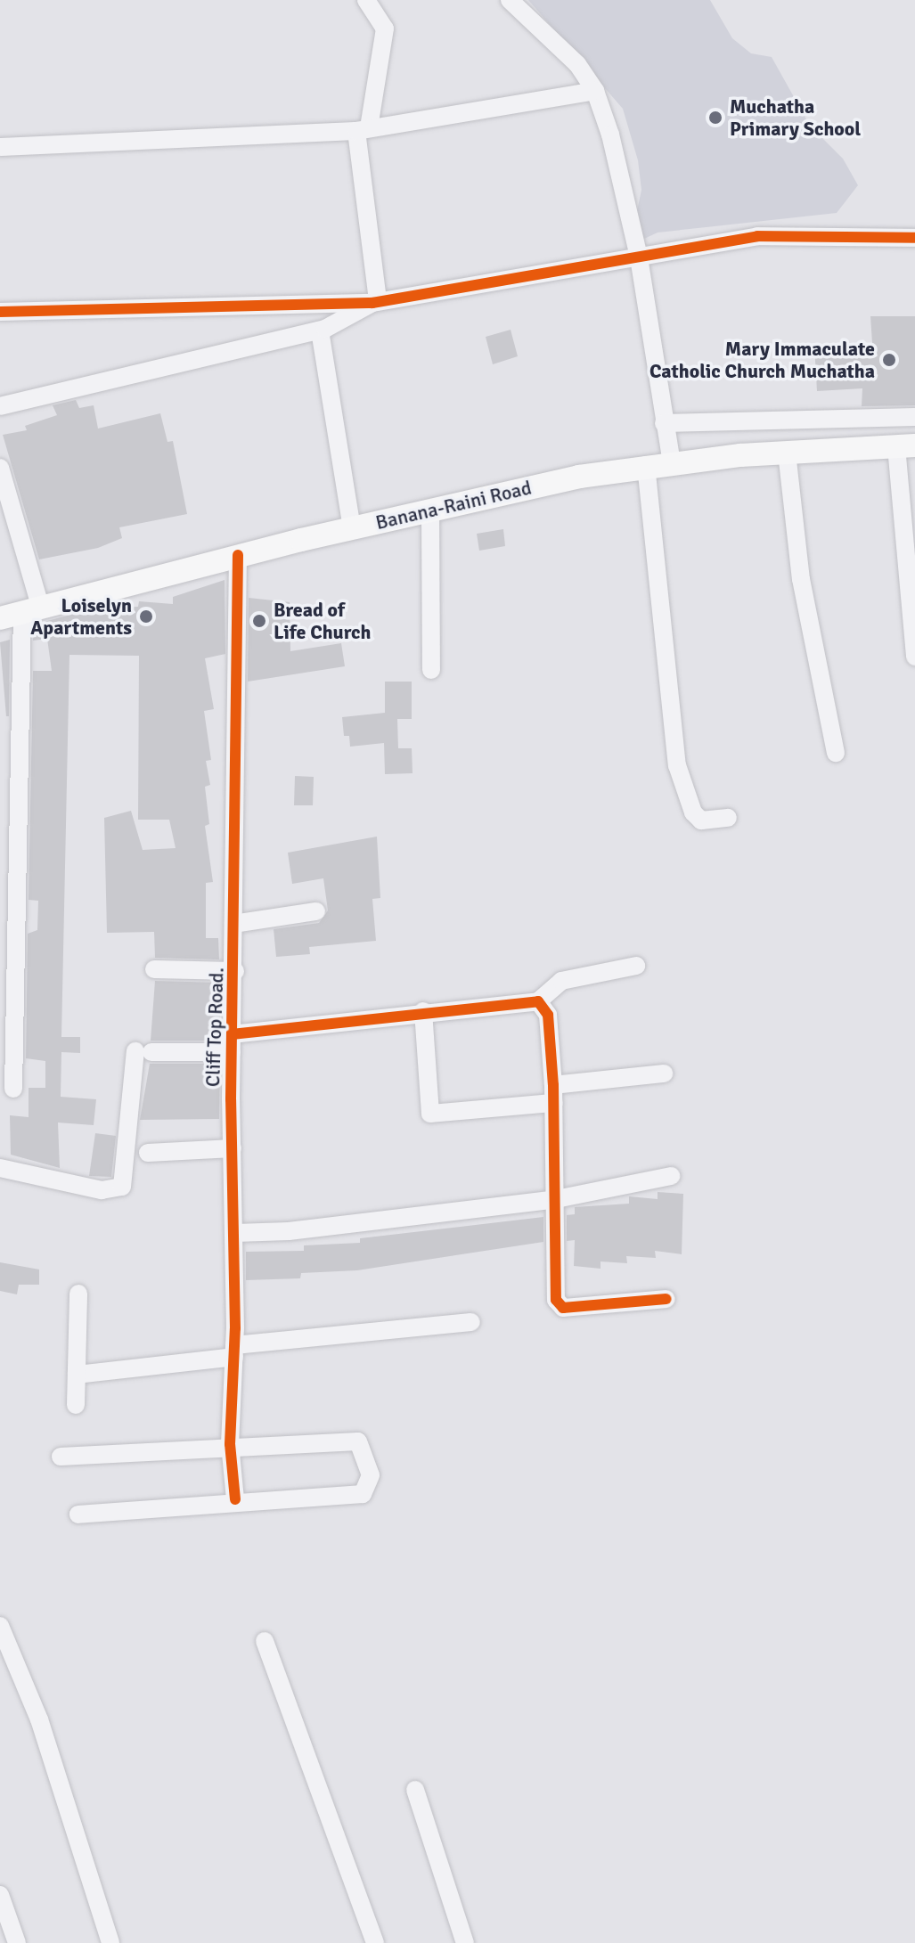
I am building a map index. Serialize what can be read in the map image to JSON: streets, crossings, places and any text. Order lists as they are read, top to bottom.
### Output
{
  "streets": {
    "main road": ["Banana-Raini Road"],
    "street": ["Cliff Top Road."]
  },
  "crossings": [
    ["Banana-Raini Road", "Cliff Top Road."]
  ],
  "places": [
    "Muchatha Primary School",
    "Mary Immaculate Catholic Church Muchatha",
    "Loiselyn Apartments",
    "Bread of Life Church"
  ]
}
